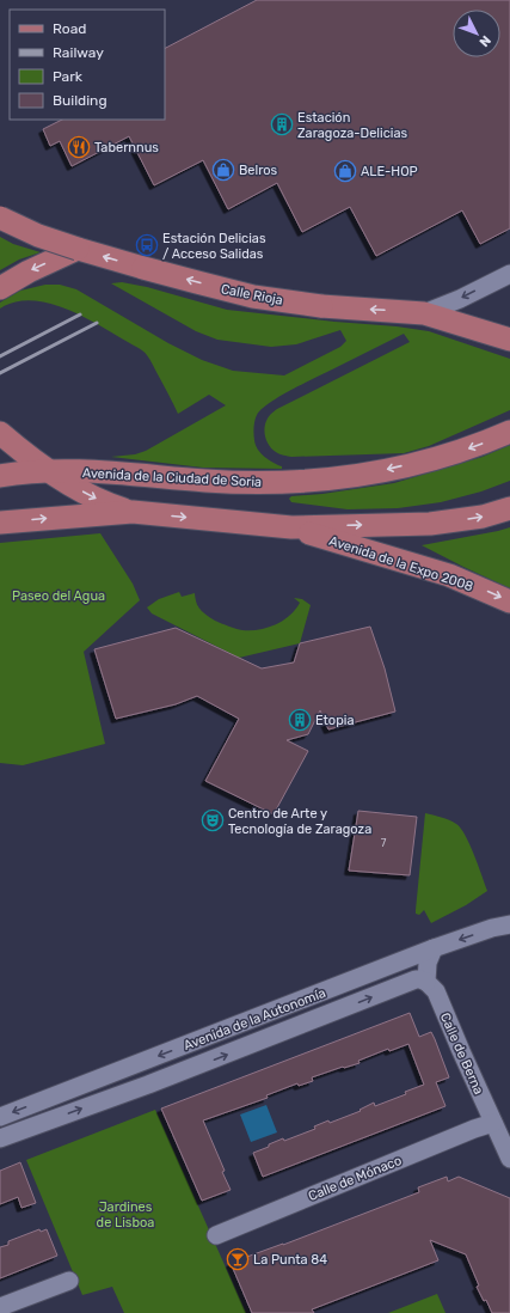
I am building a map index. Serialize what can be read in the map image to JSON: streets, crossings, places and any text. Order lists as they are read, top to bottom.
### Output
{
  "streets": {
    "main road": ["Calle Rioja", "Avenida de la Ciudad de Soria", "Avenida de la Expo 2008"],
    "street": ["Avenida de la Autonomía", "Calle de Berna", "Calle de Mónaco"]
  },
  "crossings": [
    ["Avenida de la Autonomía", "Calle de Berna"],
    ["Calle de Berna", "Calle de Mónaco"]
  ],
  "one_way": ["Calle Rioja"],
  "parks": ["Paseo del Agua", "Jardines de Lisboa"],
  "places": {
    "building": ["Estación Zaragoza-Delicias", "Etopia"],
    "restaurant": ["Tabernnus"],
    "shop": ["Belros", "ALE-HOP"],
    "bus stop": ["Estación Delicias / Acceso Salidas"],
    "theatre": ["Centro de Arte y Tecnología de Zaragoza"],
    "bar": ["La Punta 84"]
  },
  "house_numbers": ["7"],
  "legend": [
    "Road",
    "Railway",
    "Park",
    "Building"
  ],
  "north": "bottom right"
}
